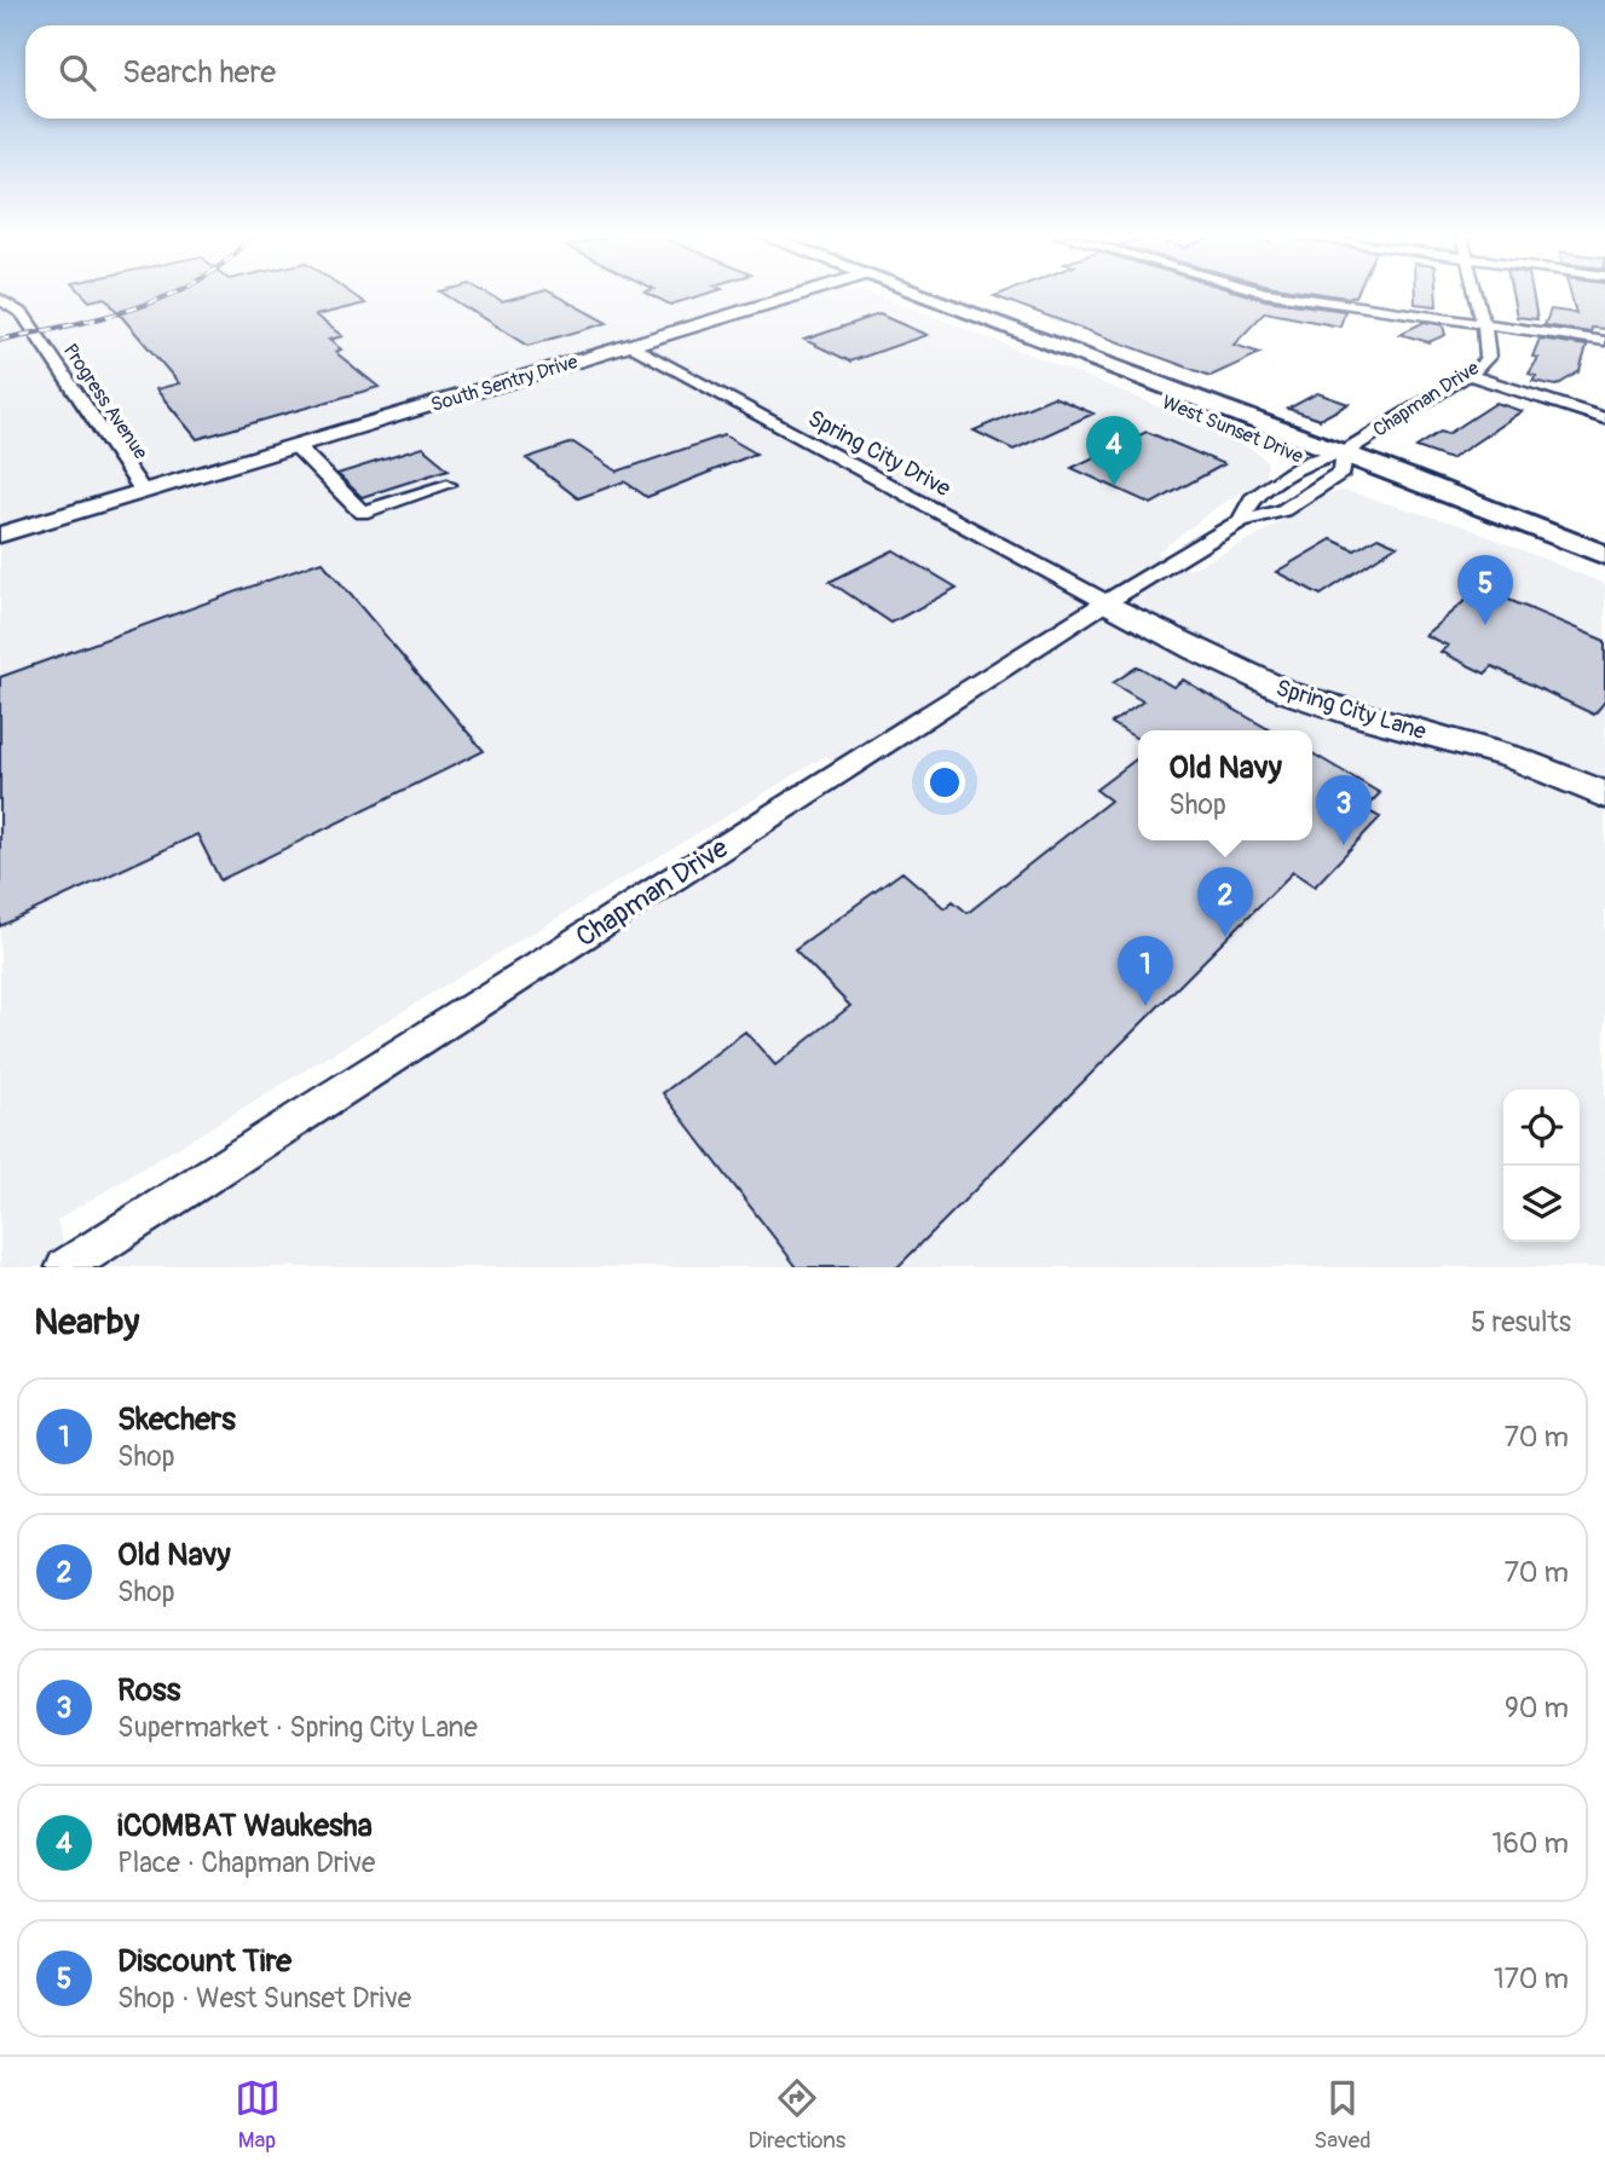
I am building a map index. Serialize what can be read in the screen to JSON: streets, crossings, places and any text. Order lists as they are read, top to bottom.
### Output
{
  "streets": {
    "main road": ["West Sunset Drive"],
    "street": [
      "South Sentry Drive",
      "Chapman Drive",
      "Progress Avenue",
      "Spring City Drive",
      "Spring City Lane"
    ]
  },
  "crossings": [
    ["South Sentry Drive", "Progress Avenue"],
    ["South Sentry Drive", "Spring City Drive"],
    ["Chapman Drive", "West Sunset Drive"],
    ["Chapman Drive", "Spring City Drive"],
    ["Chapman Drive", "Spring City Lane"],
    ["Spring City Drive", "Spring City Lane"]
  ],
  "page": {
    "search": "Search here",
    "pins": [
      "4",
      "5",
      "3",
      "2",
      "1"
    ],
    "popup": ["Old Navy", "Shop"],
    "heading": ["Nearby", "5 results"],
    "list": [
      {
        "mark": "1",
        "name": "Skechers",
        "note": "Shop",
        "value": "70 m"
      },
      {
        "mark": "2",
        "name": "Old Navy",
        "note": "Shop",
        "value": "70 m"
      },
      {
        "mark": "3",
        "name": "Ross",
        "note": "Supermarket · Spring City Lane",
        "value": "90 m"
      },
      {
        "mark": "4",
        "name": "iCOMBAT Waukesha",
        "note": "Place · Chapman Drive",
        "value": "160 m"
      },
      {
        "mark": "5",
        "name": "Discount Tire",
        "note": "Shop · West Sunset Drive",
        "value": "170 m"
      }
    ],
    "nav": ["Map", "Directions", "Saved"]
  }
}
